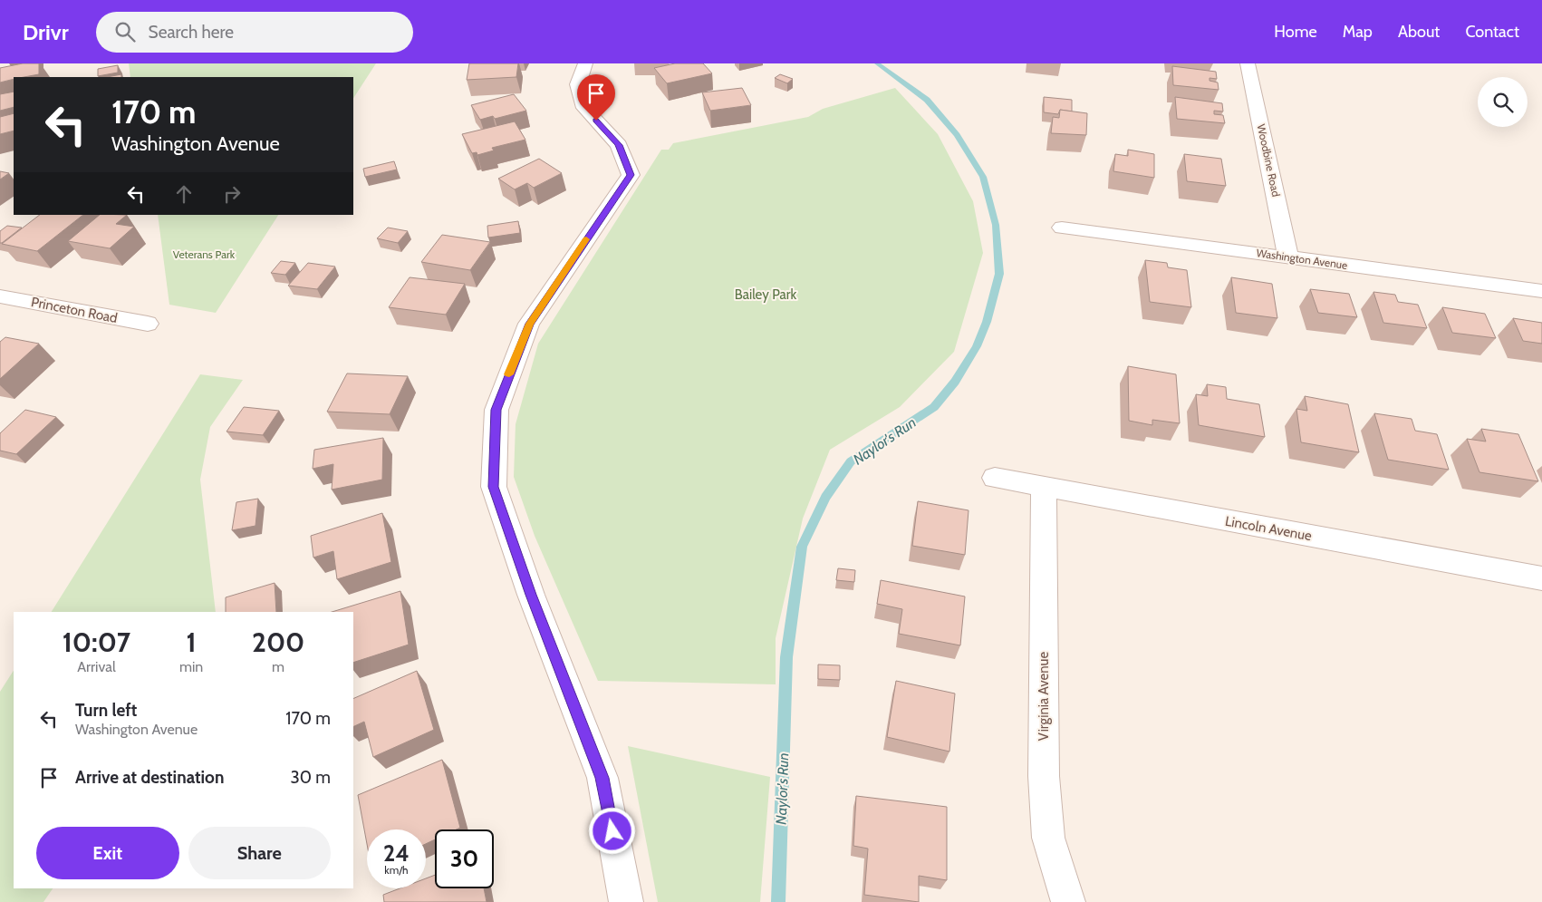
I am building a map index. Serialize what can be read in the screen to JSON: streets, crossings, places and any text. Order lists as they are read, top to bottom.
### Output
{
  "streets": {
    "street": [
      "Woodbine Road",
      "Washington Avenue",
      "Princeton Road",
      "Lincoln Avenue",
      "Virginia Avenue"
    ]
  },
  "crossings": [
    ["Woodbine Road", "Washington Avenue"],
    ["Lincoln Avenue", "Virginia Avenue"]
  ],
  "water": ["Naylor's Run"],
  "parks": ["Veterans Park", "Bailey Park"],
  "page": {
    "header": "Drivr",
    "search": "Search here",
    "nav": [
      "Home",
      "Map",
      "About",
      "Contact"
    ],
    "turn": ["170 m", "Washington Avenue"],
    "eta": [
      "10:07",
      "Arrival",
      "1",
      "min",
      "200",
      "m"
    ],
    "list": [
      {
        "name": "Turn left",
        "note": "Washington Avenue",
        "value": "170 m"
      },
      {
        "name": "Arrive at destination",
        "value": "30 m"
      }
    ],
    "buttons": ["Exit", "Share"],
    "speed": "24 km/h",
    "limit": "30"
  }
}
